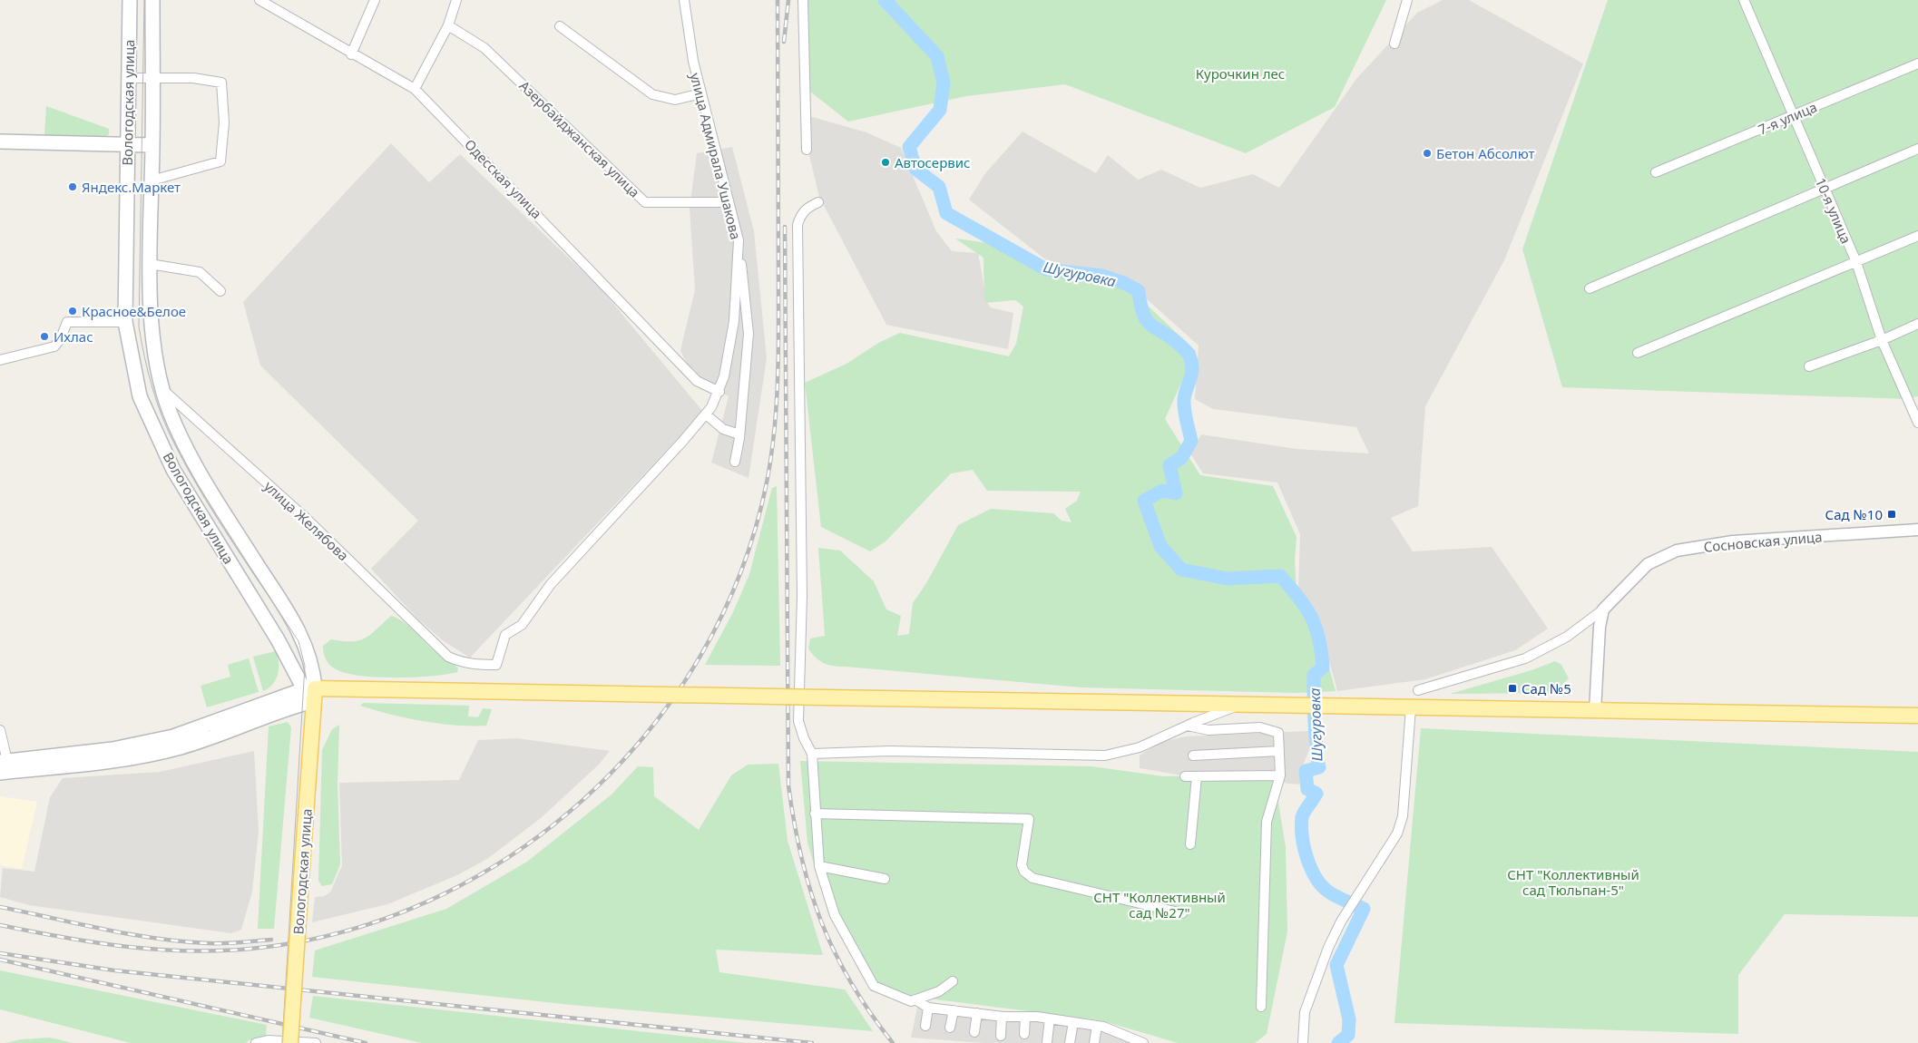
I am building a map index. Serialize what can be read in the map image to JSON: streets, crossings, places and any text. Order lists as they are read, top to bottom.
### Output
{
  "streets": {
    "main road": ["Вологодская улица"],
    "street": [
      "7-я улица",
      "Азербайджанская улица",
      "улица Адмирала Ушакова",
      "Одесская улица",
      "10-я улица",
      "улица Желябова",
      "Сосновская улица"
    ]
  },
  "crossings": [
    ["Вологодская улица", "улица Желябова"],
    ["7-я улица", "10-я улица"],
    ["Азербайджанская улица", "улица Адмирала Ушакова"],
    ["улица Адмирала Ушакова", "Одесская улица"],
    ["улица Адмирала Ушакова", "улица Желябова"]
  ],
  "water": ["Шугуровка"],
  "parks": ["Курочкин лес", "СНТ \"Коллективный сад Тюльпан-5\"", "СНТ \"Коллективный сад №27\""],
  "places": {
    "other": [
      "Бетон Абсолют",
      "Автосервис",
      "Яндекс.Маркет",
      "Красное&Белое",
      "Ихлас"
    ],
    "transit": ["Сад №10", "Сад №5"]
  }
}
